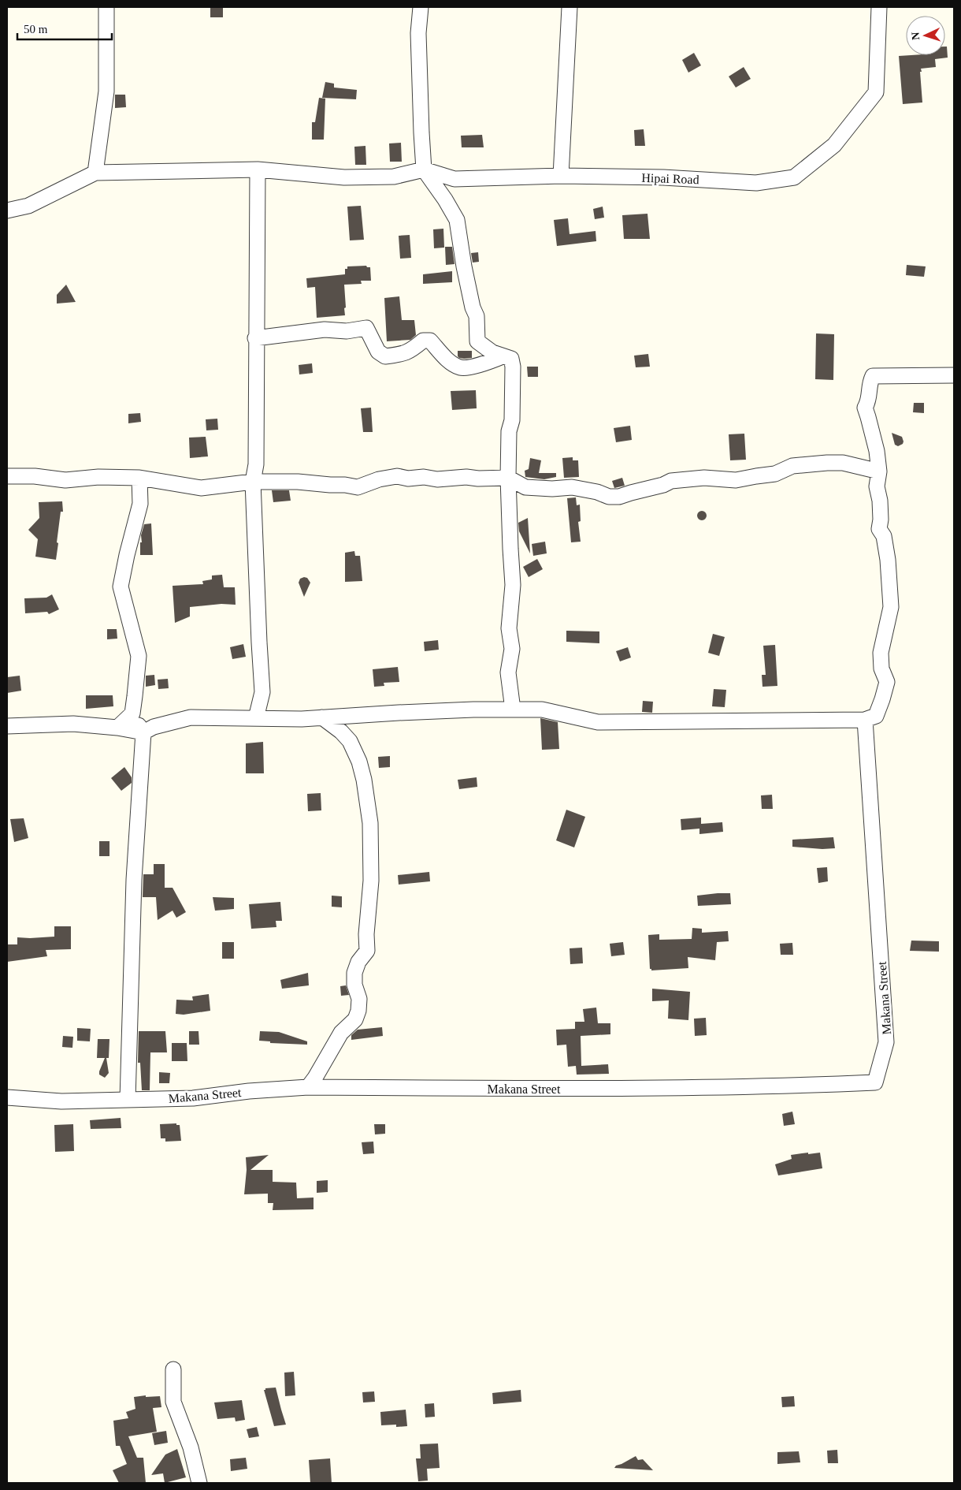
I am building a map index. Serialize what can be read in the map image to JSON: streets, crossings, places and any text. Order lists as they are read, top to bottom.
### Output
{
  "streets": {
    "street": ["Hipai Road", "Makana Street"]
  },
  "scale_bar": "50 m",
  "north": "left"
}
